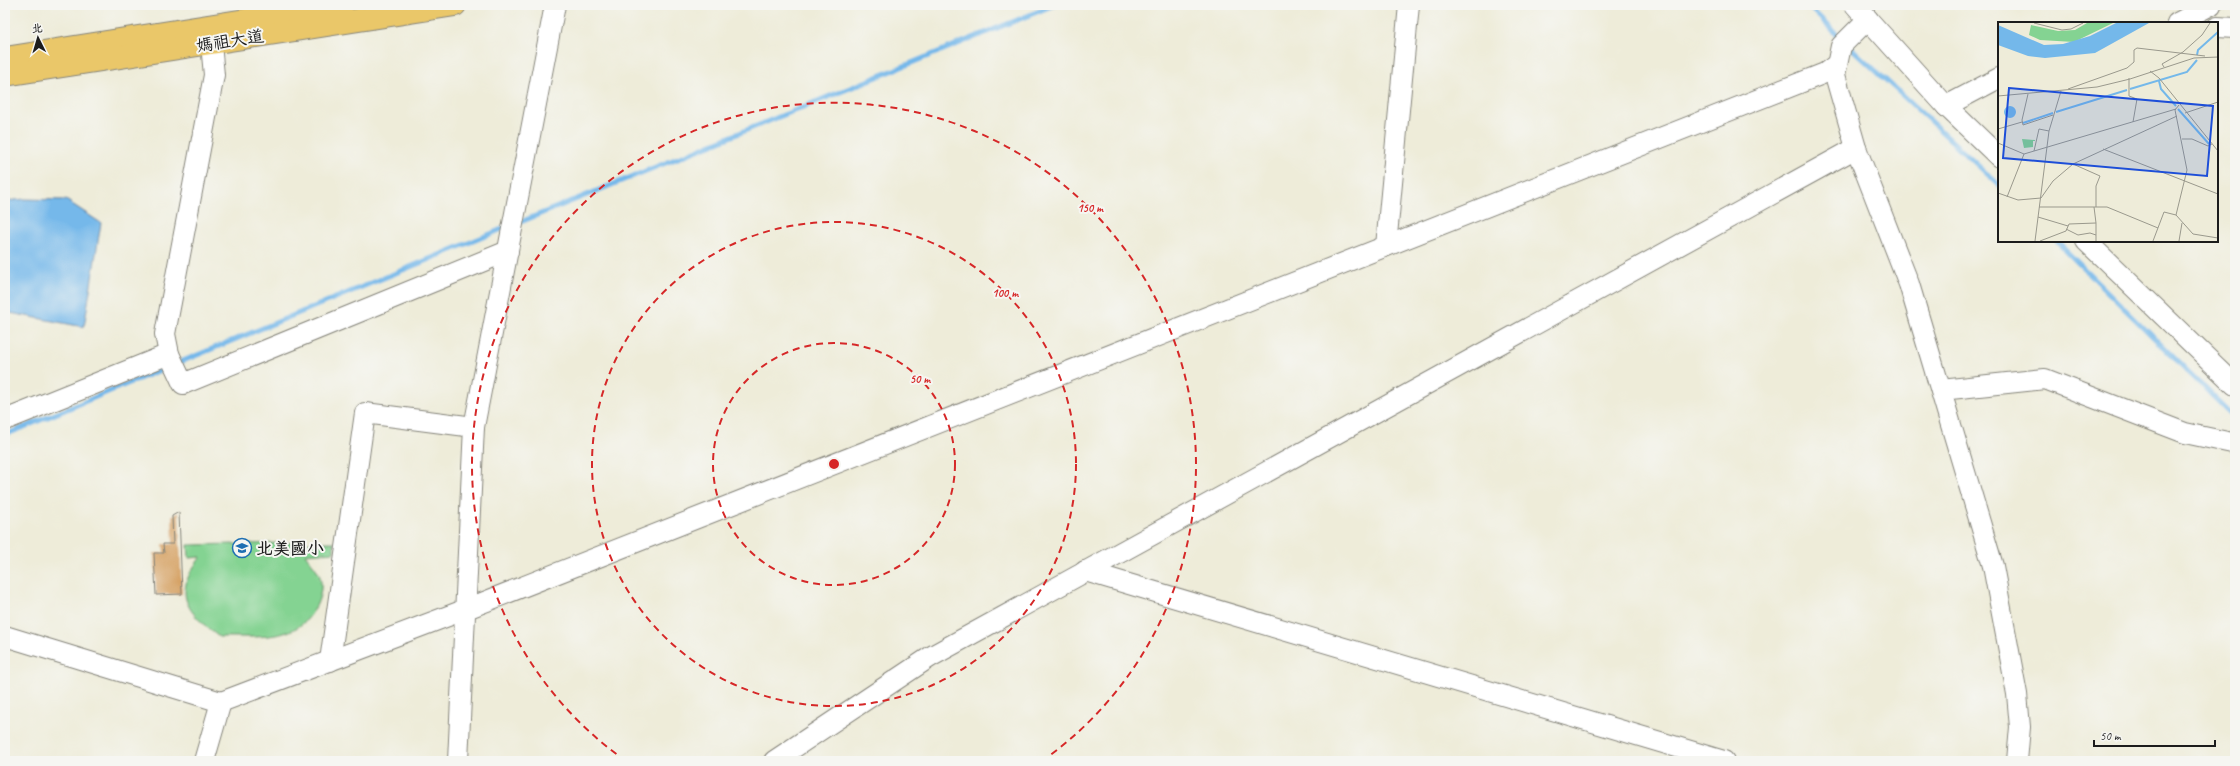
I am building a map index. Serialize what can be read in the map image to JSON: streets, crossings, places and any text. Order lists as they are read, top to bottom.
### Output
{
  "streets": {
    "main road": ["媽祖大道"]
  },
  "places": {
    "school or university": ["北美國小"]
  },
  "scale_bar": "50 m",
  "north": "top",
  "rings": ["150 m", "100 m", "50 m"]
}
